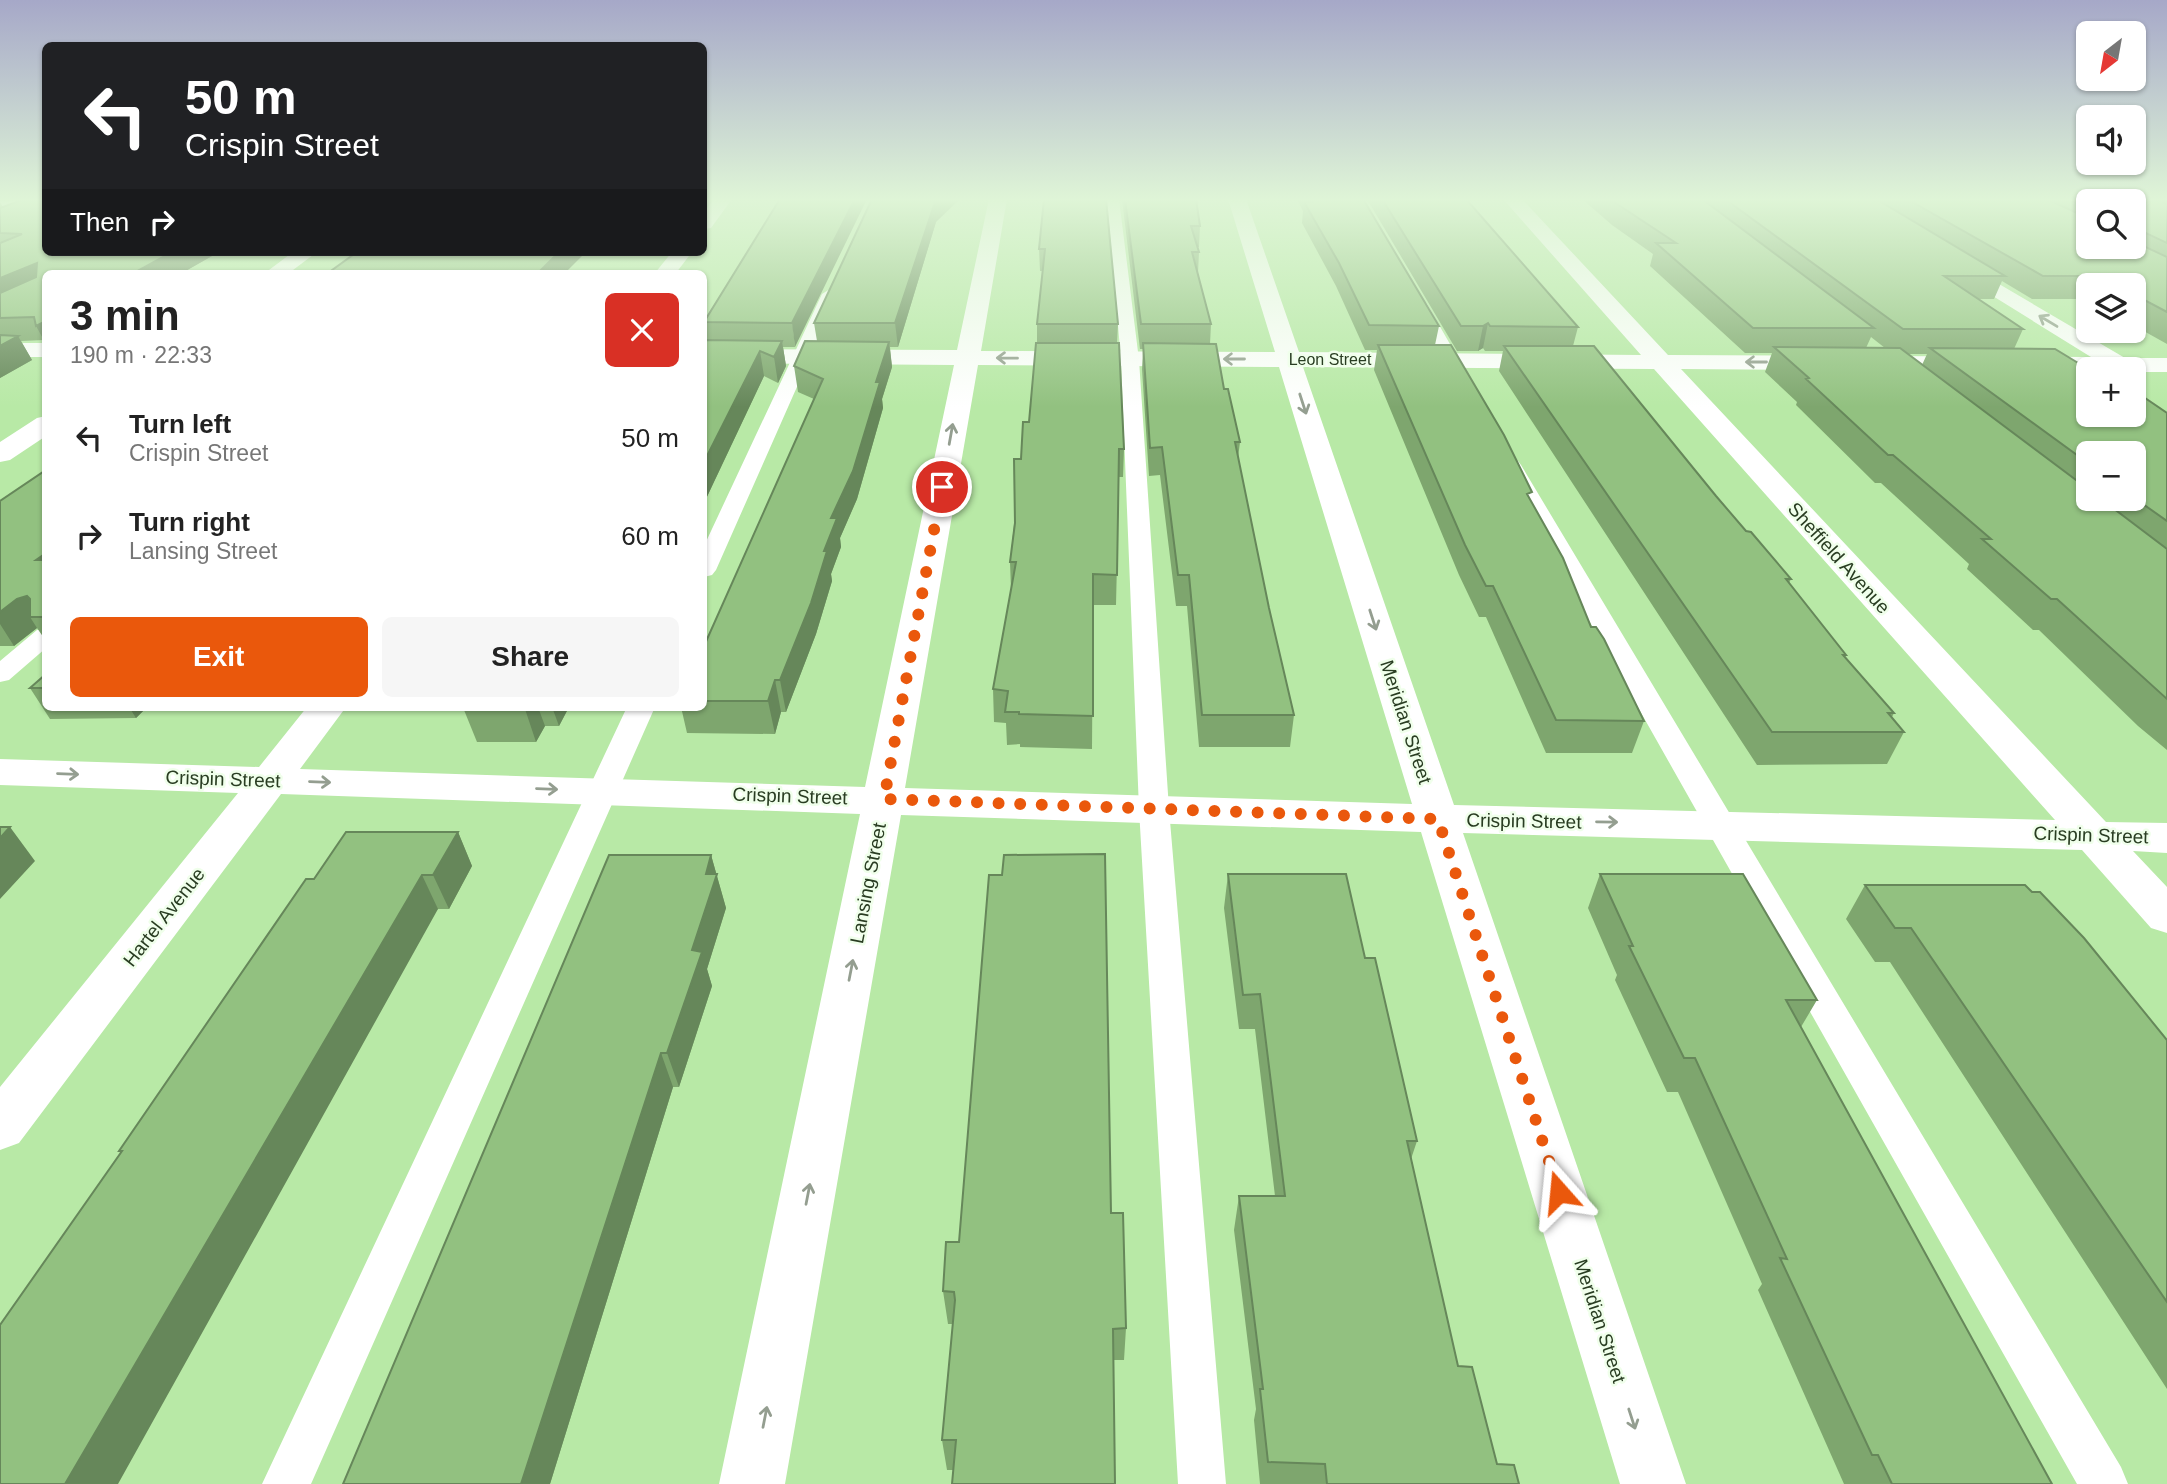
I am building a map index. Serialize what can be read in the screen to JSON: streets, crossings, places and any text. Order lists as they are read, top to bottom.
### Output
{
  "streets": {
    "street": [
      "Leon Street",
      "Sheffield Avenue",
      "Meridian Street",
      "Crispin Street",
      "Lansing Street",
      "Hartel Avenue"
    ]
  },
  "crossings": [
    ["Leon Street", "Sheffield Avenue"],
    ["Leon Street", "Meridian Street"],
    ["Leon Street", "Lansing Street"],
    ["Sheffield Avenue", "Crispin Street"],
    ["Meridian Street", "Crispin Street"],
    ["Crispin Street", "Lansing Street"],
    ["Crispin Street", "Hartel Avenue"]
  ],
  "one_way": [
    "Leon Street",
    "Meridian Street",
    "Crispin Street",
    "Lansing Street"
  ],
  "north": "bottom left",
  "page": {
    "map_buttons": ["+", "−"],
    "turn": ["50 m", "Crispin Street"],
    "then": "Then",
    "heading": ["3 min", "190 m · 22:33"],
    "list": [
      {
        "name": "Turn left",
        "note": "Crispin Street",
        "value": "50 m"
      },
      {
        "name": "Turn right",
        "note": "Lansing Street",
        "value": "60 m"
      }
    ],
    "buttons": ["Exit", "Share"]
  }
}
